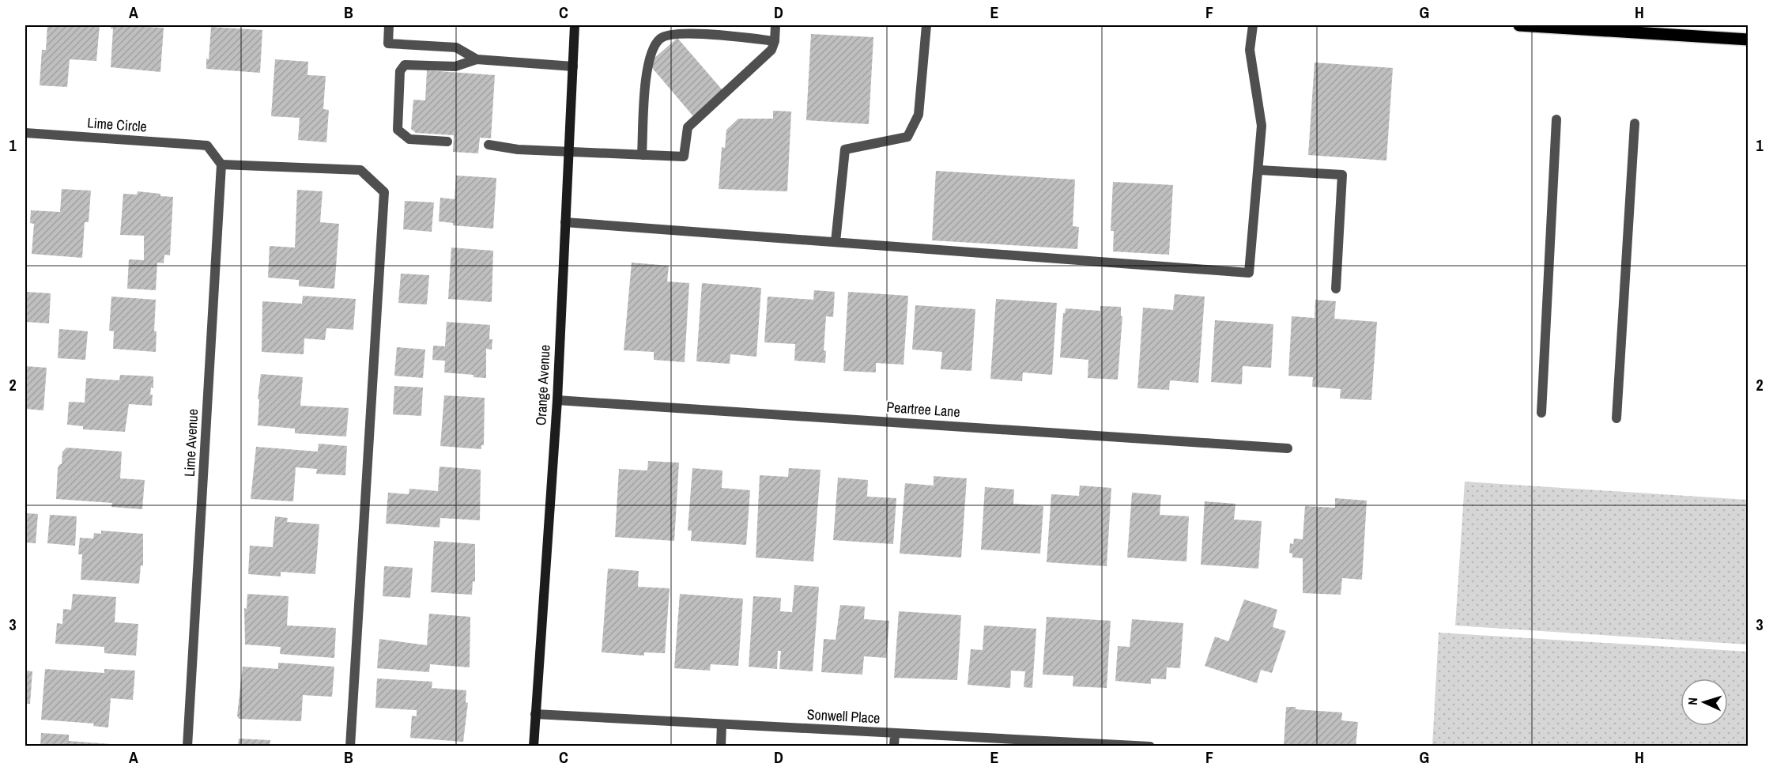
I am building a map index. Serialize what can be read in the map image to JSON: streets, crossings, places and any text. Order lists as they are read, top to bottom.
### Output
{
  "streets": {
    "main road": ["Orange Avenue"],
    "street": [
      "Lime Circle",
      "Peartree Lane",
      "Lime Avenue",
      "Sonwell Place"
    ]
  },
  "crossings": [
    ["Lime Circle", "Lime Avenue"],
    ["Orange Avenue", "Peartree Lane"],
    ["Orange Avenue", "Sonwell Place"]
  ],
  "north": "left",
  "grid": {
    "columns": [
      "A",
      "B",
      "C",
      "D",
      "E",
      "F",
      "G",
      "H"
    ],
    "rows": ["1", "2", "3"]
  }
}
